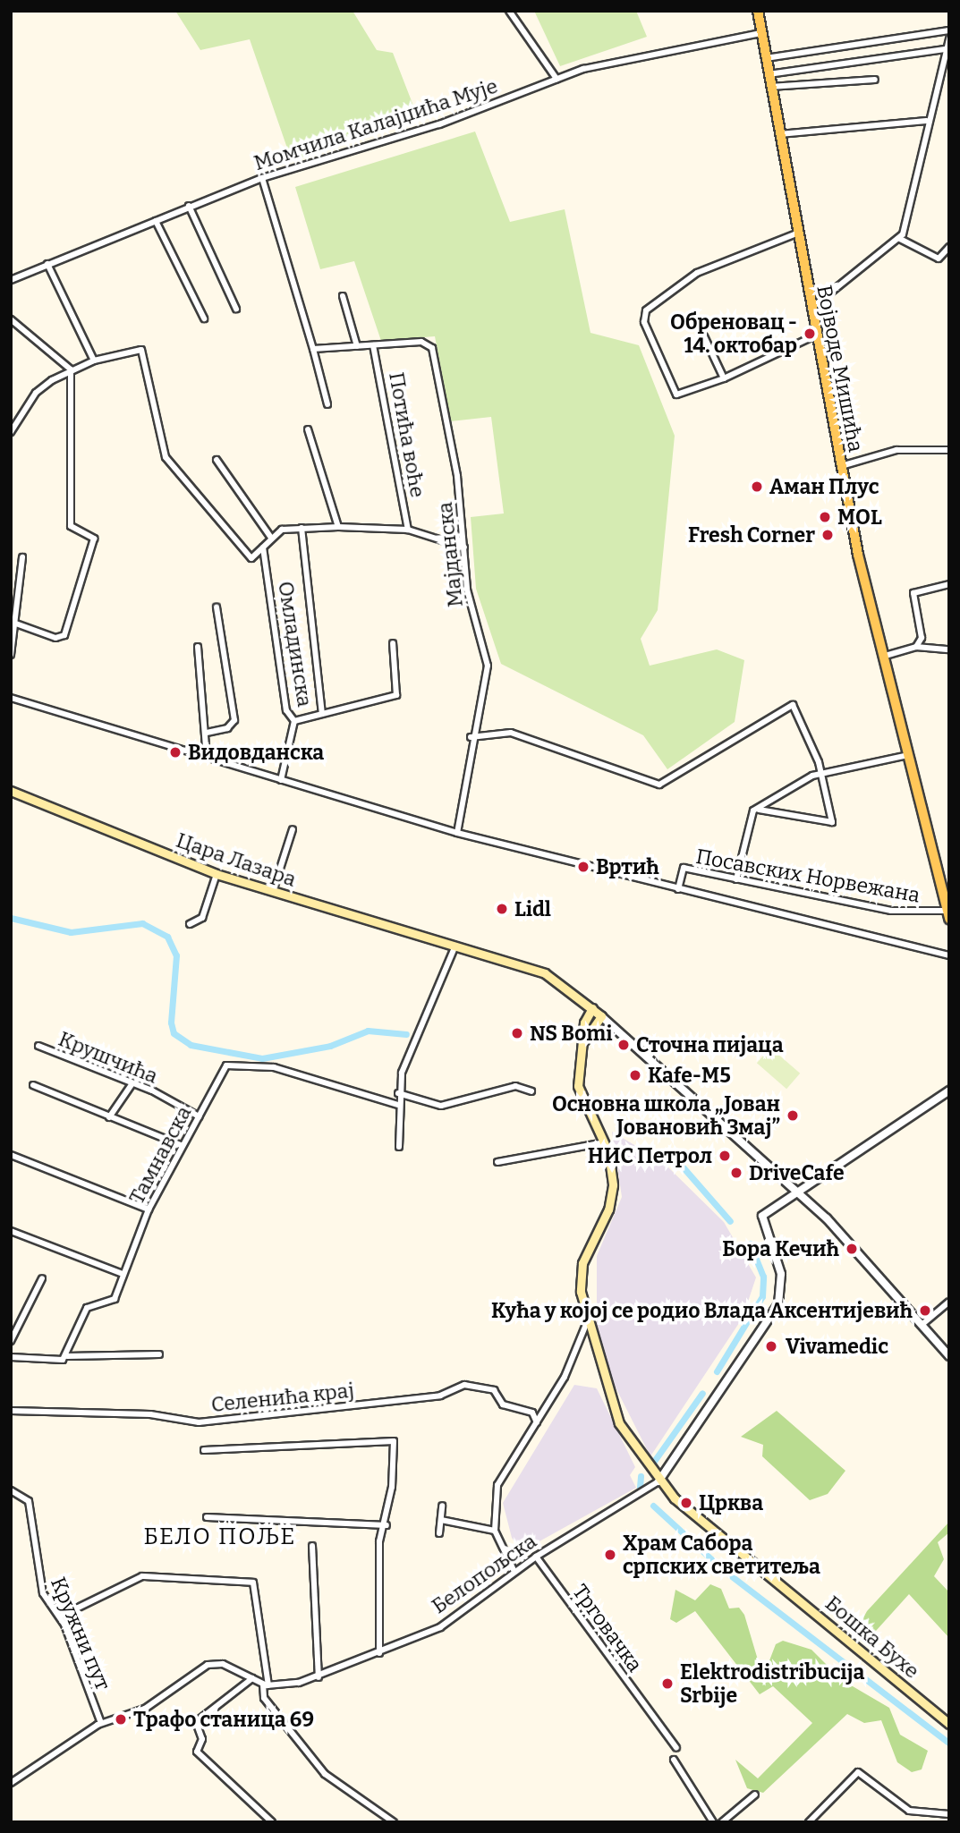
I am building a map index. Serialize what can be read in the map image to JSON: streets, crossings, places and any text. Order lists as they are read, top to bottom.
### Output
{
  "streets": {
    "main road": ["Војводе Мишића", "Цара Лазара", "Бошка Бухе"],
    "street": [
      "Момчила Калајџића Мује",
      "Потића воће",
      "Мајданска",
      "Омладинска",
      "Посавских Норвежана",
      "Крушчића",
      "Тамнавска",
      "Селенића крај",
      "Белопољска",
      "Трговачка",
      "Кружни пут"
    ]
  },
  "crossings": [
    ["Момчила Калајџића Мује", "Војводе Мишића"],
    ["Војводе Мишића", "Посавских Норвежана"],
    ["Потића воће", "Мајданска"],
    ["Цара Лазара", "Белопољска"],
    ["Крушчића", "Тамнавска"],
    ["Белопољска", "Трговачка"],
    ["Белопољска", "Бошка Бухе"]
  ],
  "districts": ["БЕЛО ПОЉЕ"],
  "places": [
    "Обреновац - 14. октобар",
    "Аман Плус",
    "MOL",
    "Fresh Corner",
    "Видовданска",
    "Вртић",
    "Lidl",
    "NS Bomi",
    "Сточна пијаца",
    "Kafe-M5",
    "Основна школа „Јован Јовановић Змај”",
    "НИС Петрол",
    "DriveCafe",
    "Бора Кечић",
    "Кућа у којој се родио Влада Аксентијевић",
    "Vivamedic",
    "Црква",
    "Храм Сабора српских светитеља",
    "Elektrodistribucija Srbije",
    "Трафо станица 69"
  ]
}
